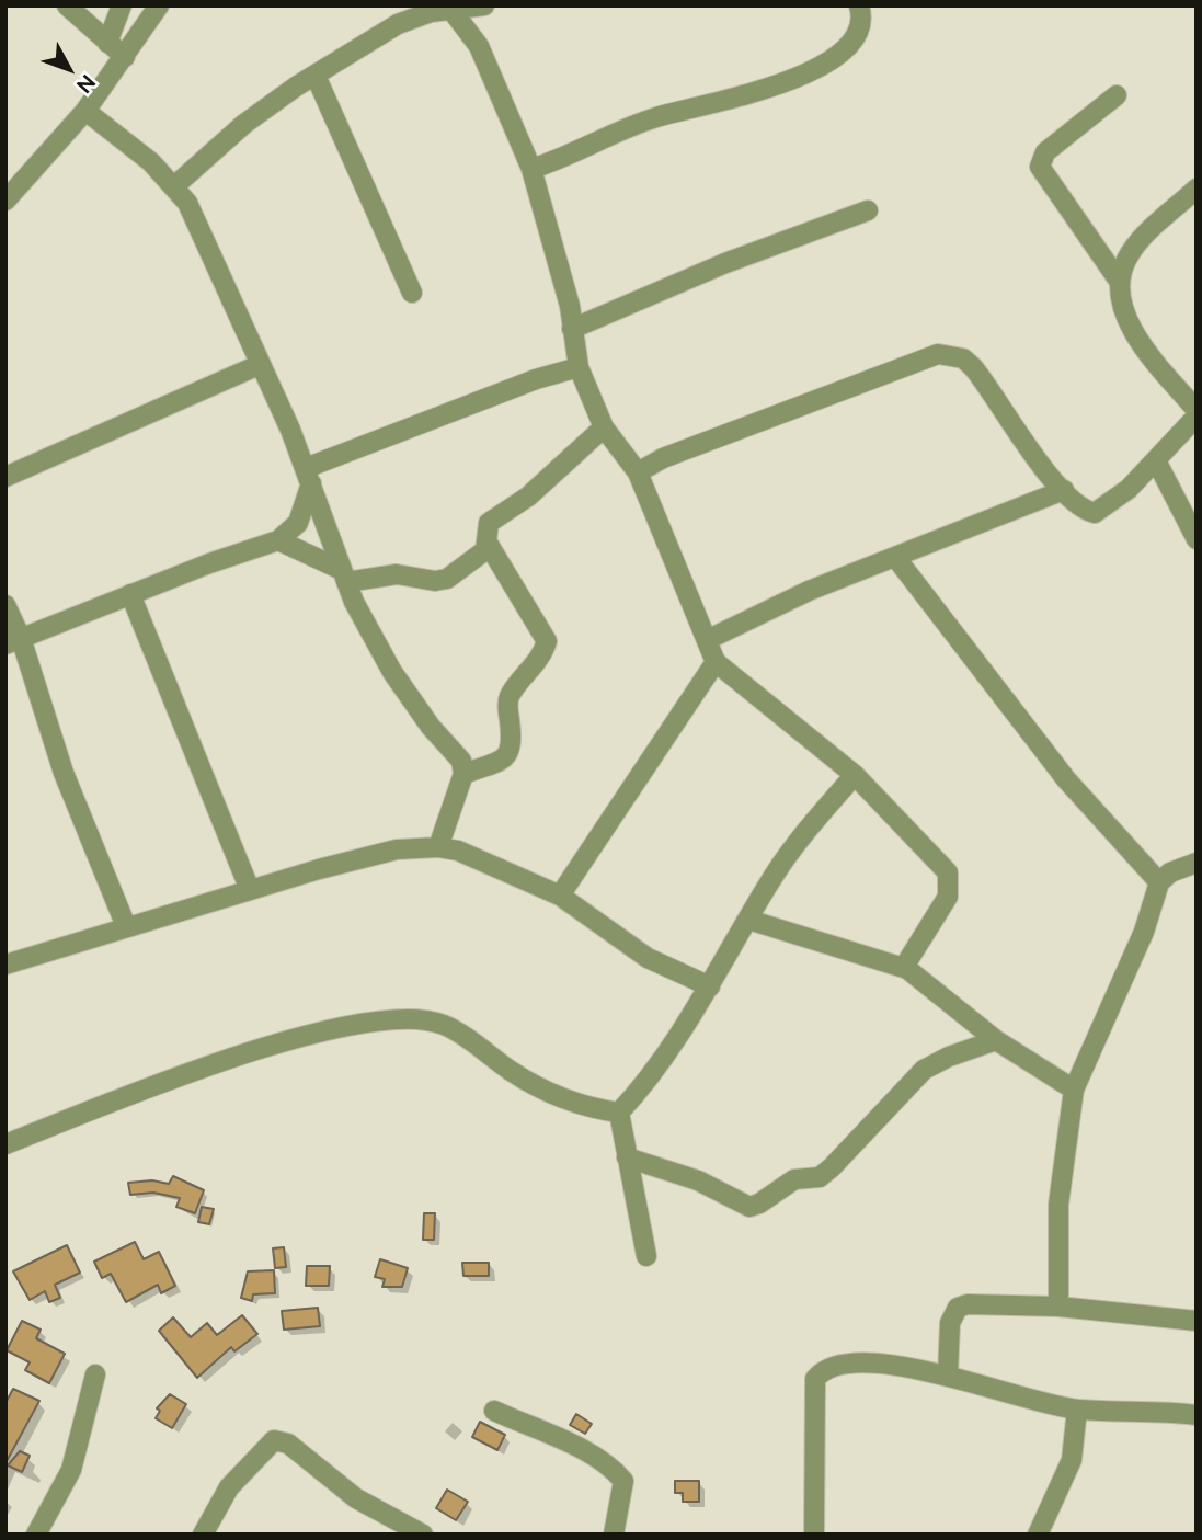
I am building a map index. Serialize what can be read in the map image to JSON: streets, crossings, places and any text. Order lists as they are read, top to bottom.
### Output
{
  "north": "bottom right"
}
